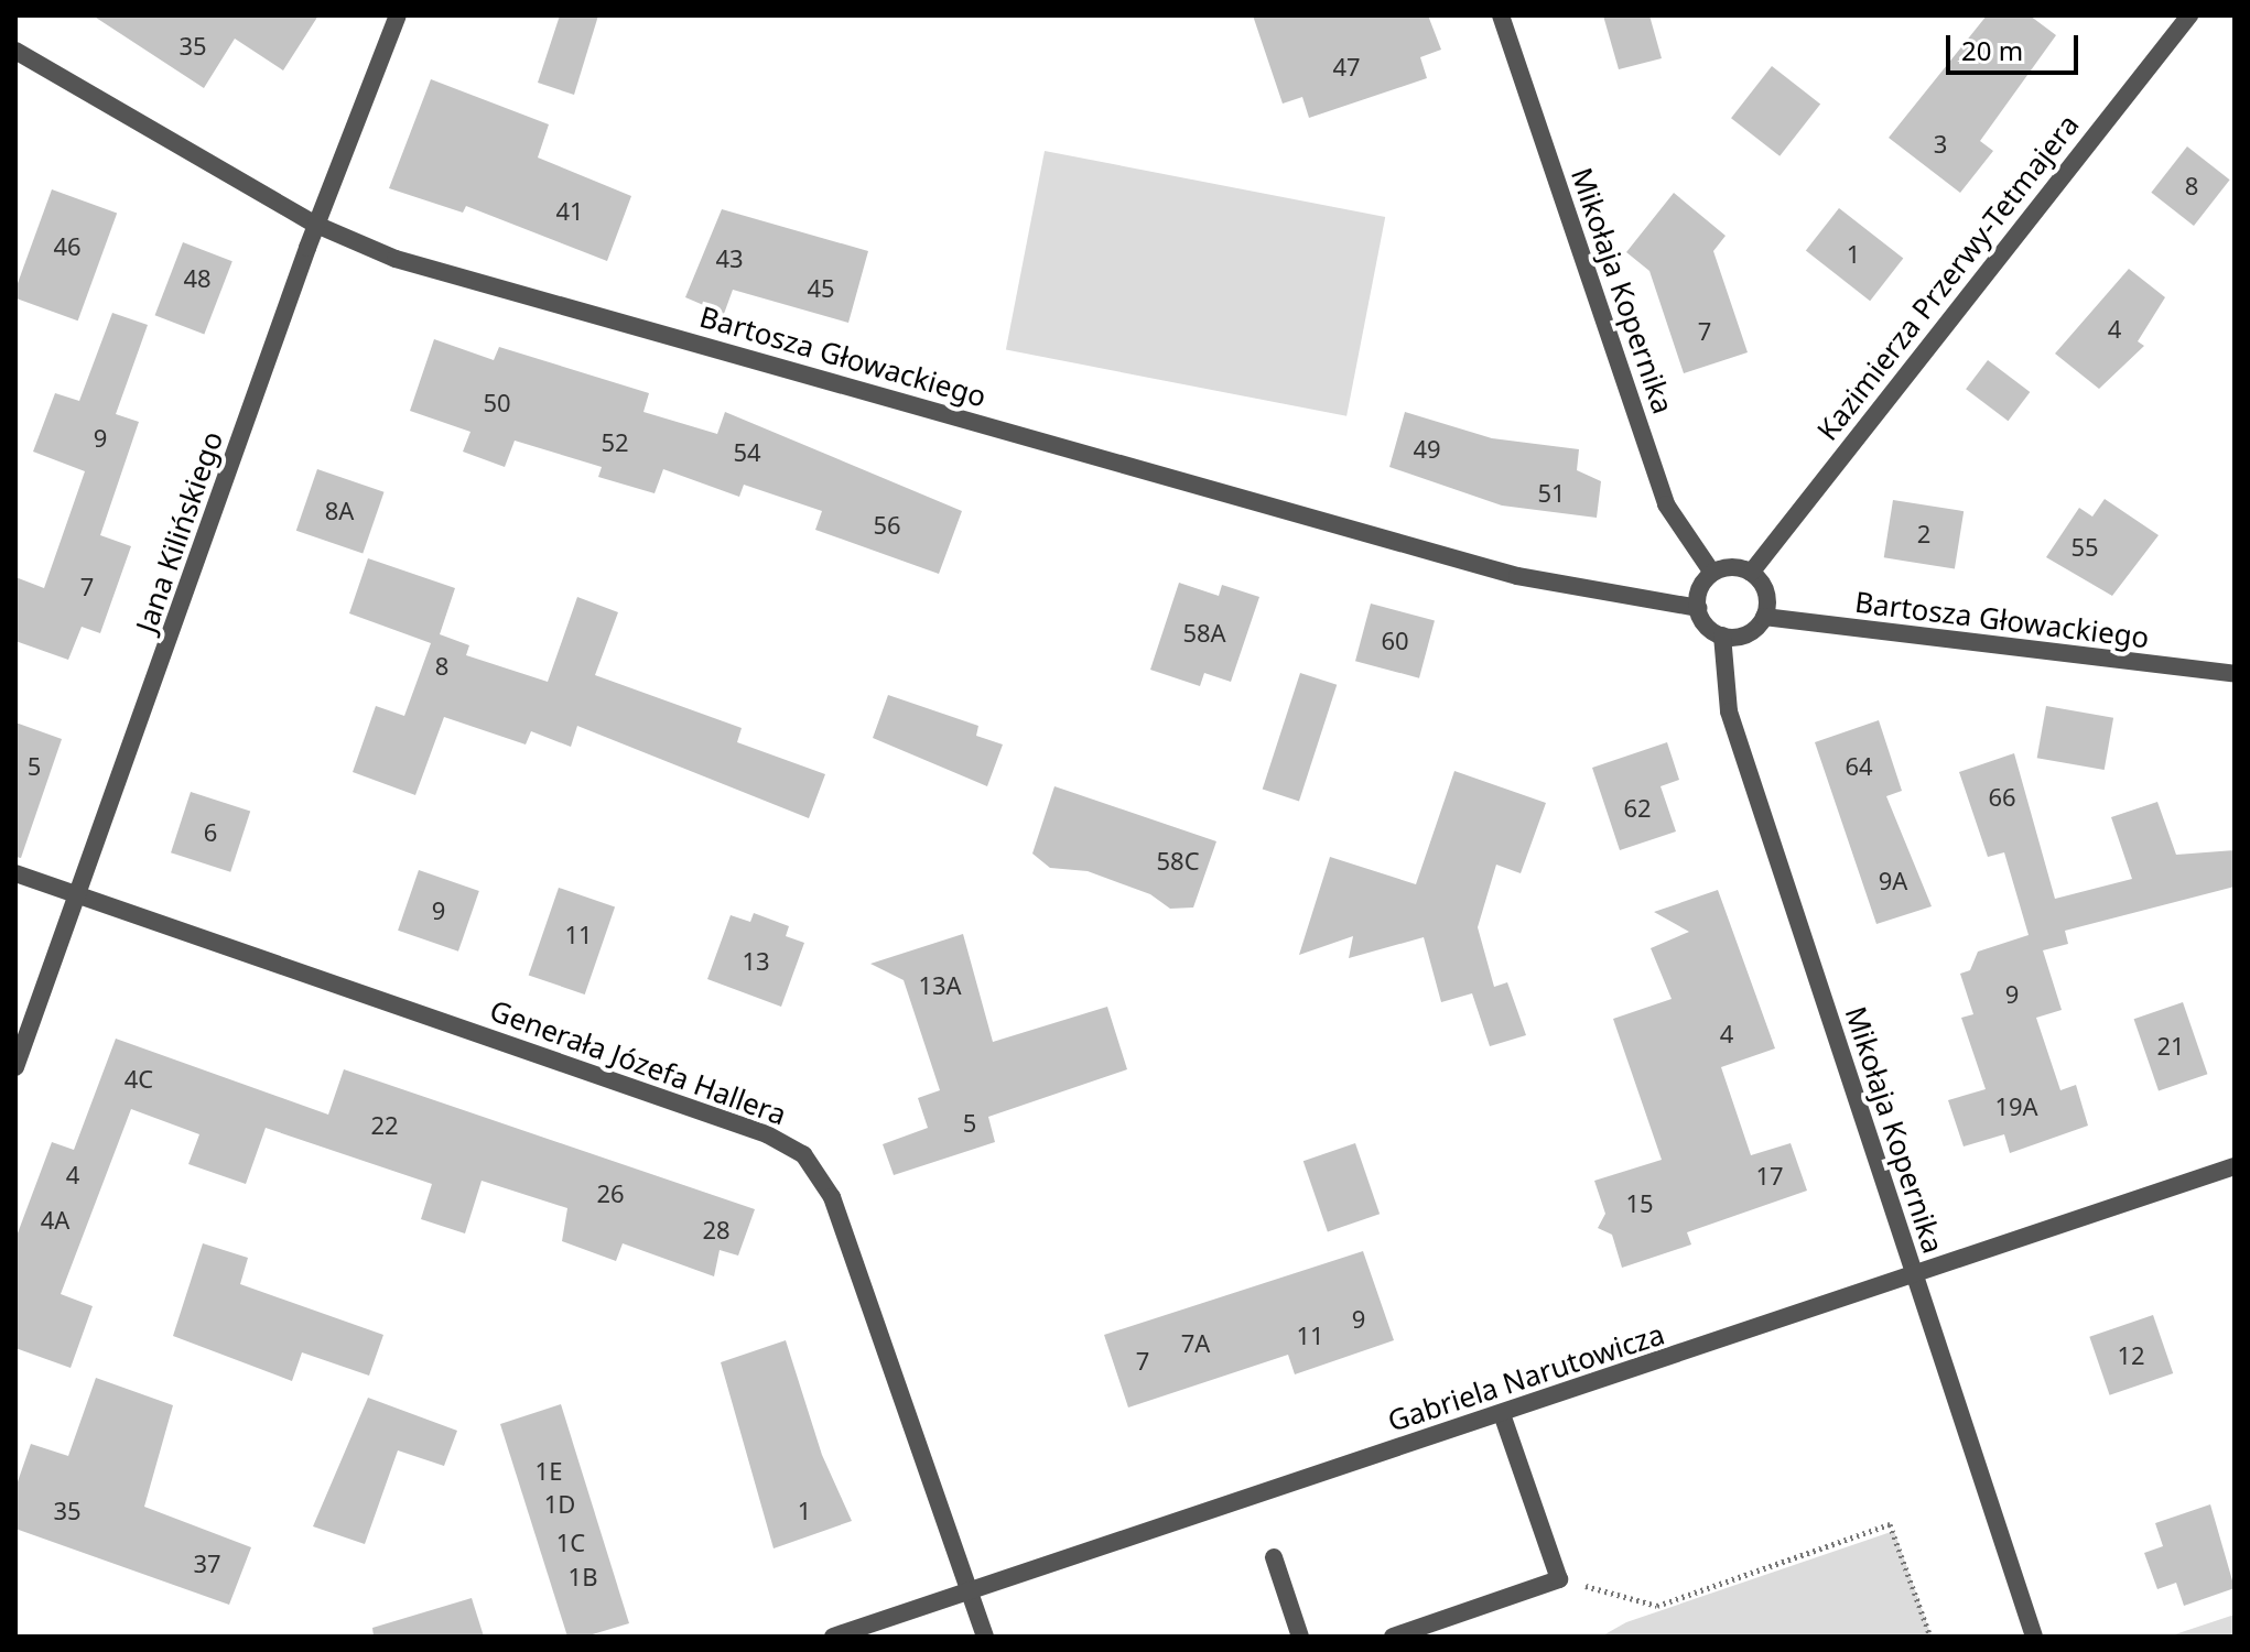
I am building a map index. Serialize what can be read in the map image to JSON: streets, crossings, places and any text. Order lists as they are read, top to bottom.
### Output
{
  "streets": {
    "street": [
      "Kazimierza Przerwy-Tetmajera",
      "Mikołaja Kopernika",
      "Bartosza Głowackiego",
      "Jana Kilińskiego",
      "Generała Józefa Hallera",
      "Gabriela Narutowicza"
    ]
  },
  "crossings": [
    ["Kazimierza Przerwy-Tetmajera", "Mikołaja Kopernika"],
    ["Kazimierza Przerwy-Tetmajera", "Bartosza Głowackiego"],
    ["Mikołaja Kopernika", "Bartosza Głowackiego"],
    ["Mikołaja Kopernika", "Gabriela Narutowicza"],
    ["Bartosza Głowackiego", "Jana Kilińskiego"],
    ["Jana Kilińskiego", "Generała Józefa Hallera"],
    ["Generała Józefa Hallera", "Gabriela Narutowicza"]
  ],
  "house_numbers": [
    "35",
    "47",
    "3",
    "8",
    "41",
    "46",
    "1",
    "43",
    "48",
    "45",
    "4",
    "7",
    "50",
    "9",
    "52",
    "49",
    "54",
    "51",
    "8A",
    "56",
    "2",
    "55",
    "7",
    "58A",
    "60",
    "8",
    "5",
    "64",
    "66",
    "62",
    "6",
    "58C",
    "9A",
    "9",
    "11",
    "13",
    "13A",
    "9",
    "4",
    "21",
    "4C",
    "19A",
    "5",
    "22",
    "4",
    "17",
    "26",
    "15",
    "4A",
    "28",
    "9",
    "11",
    "7A",
    "12",
    "7",
    "1E",
    "1D",
    "35",
    "1",
    "1C",
    "37",
    "1B"
  ],
  "scale_bar": "20 m"
}
